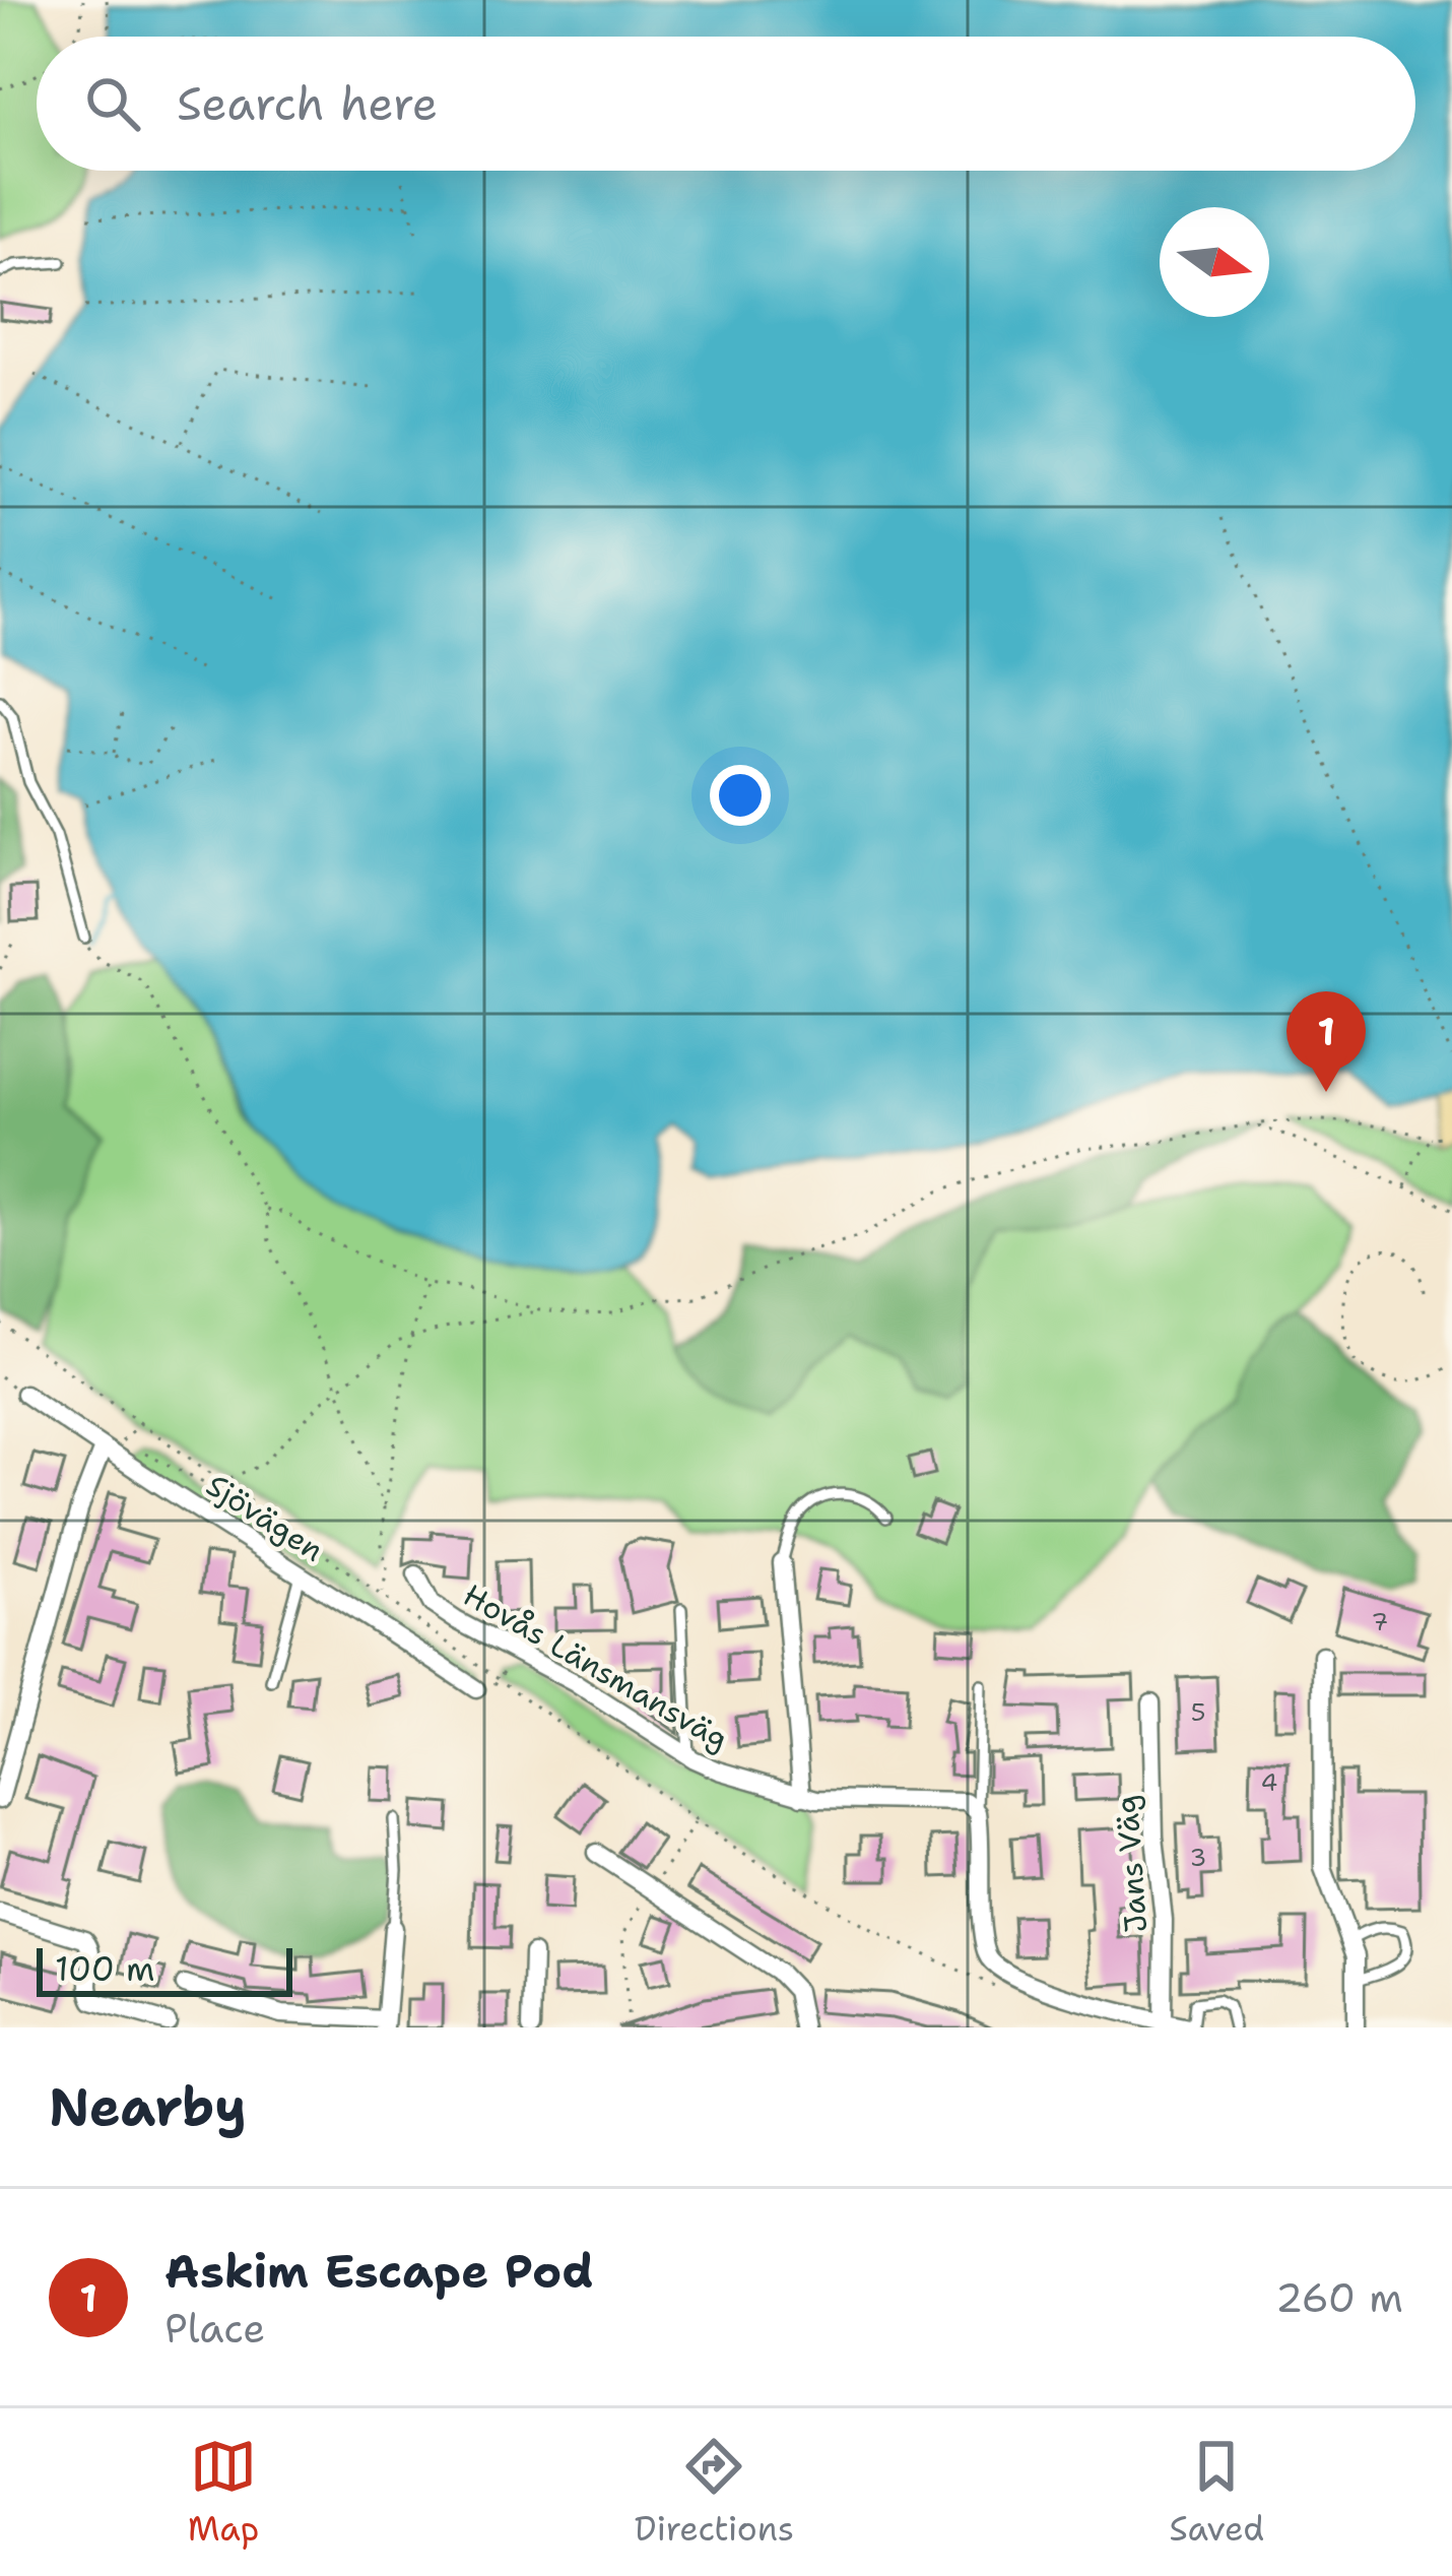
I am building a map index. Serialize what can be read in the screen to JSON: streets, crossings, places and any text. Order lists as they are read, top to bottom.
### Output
{
  "streets": {
    "street": ["Sjövägen", "Hovås Länsmansväg", "Jans Väg"]
  },
  "house_numbers": [
    "7",
    "5",
    "4",
    "3"
  ],
  "scale_bar": "100 m",
  "north": "right",
  "page": {
    "search": "Search here",
    "pins": "1",
    "scale": "100 m",
    "heading": "Nearby",
    "list": [
      {
        "mark": "1",
        "name": "Askim Escape Pod",
        "note": "Place",
        "value": "260 m"
      }
    ],
    "nav": ["Map", "Directions", "Saved"]
  }
}
